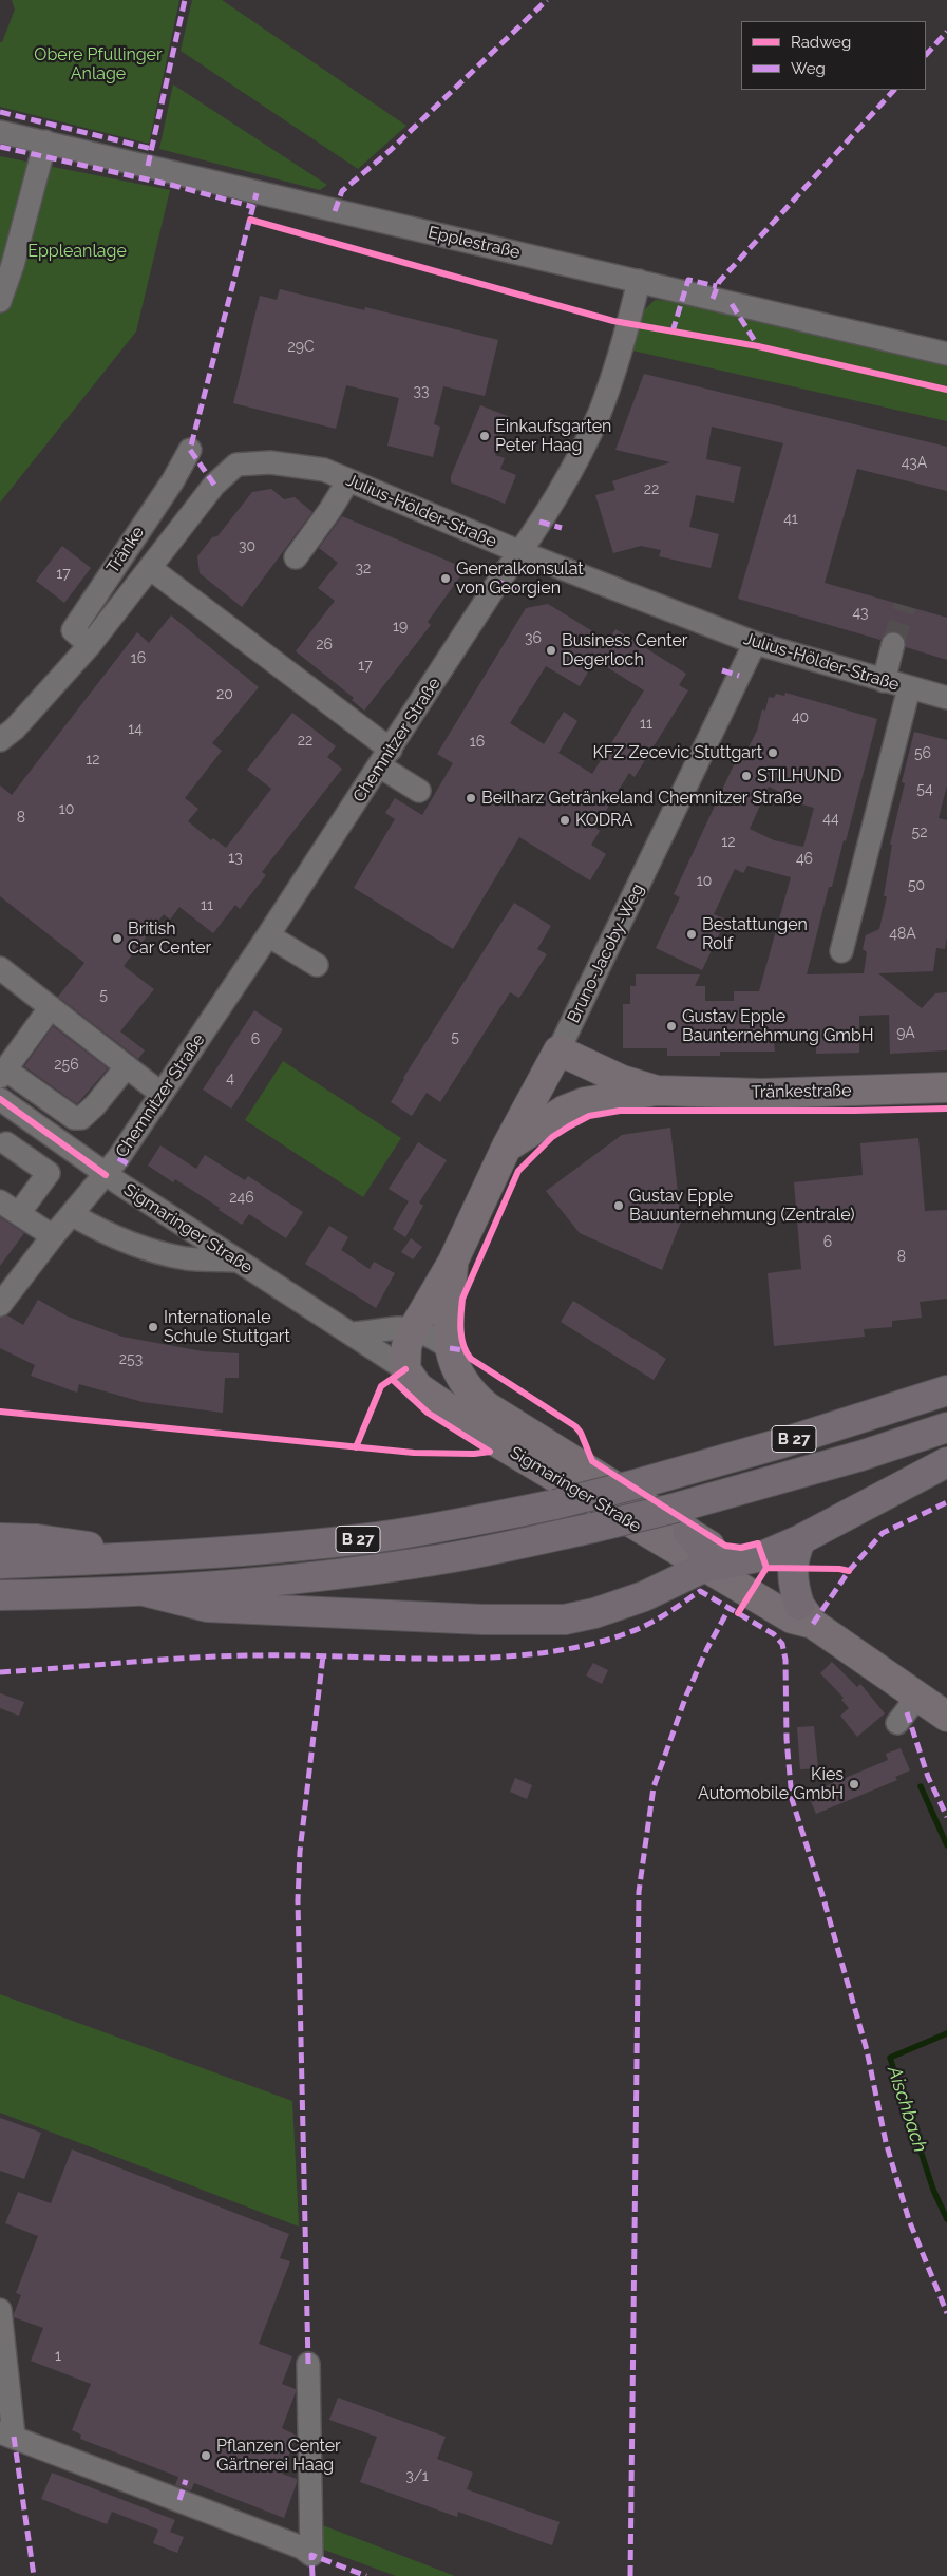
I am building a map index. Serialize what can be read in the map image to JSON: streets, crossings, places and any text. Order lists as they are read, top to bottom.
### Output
{
  "streets": {
    "highway": ["B 27"],
    "main road": ["Bruno-Jacoby-Weg", "Tränkestraße", "Sigmaringer Straße"],
    "street": [
      "Epplestraße",
      "Julius-Hölder-Straße",
      "Tränke",
      "Chemnitzer Straße"
    ]
  },
  "crossings": [
    ["Epplestraße", "Chemnitzer Straße"],
    ["Julius-Hölder-Straße", "Tränke"],
    ["Julius-Hölder-Straße", "Chemnitzer Straße"],
    ["Julius-Hölder-Straße", "Bruno-Jacoby-Weg"],
    ["Chemnitzer Straße", "Sigmaringer Straße"],
    ["Bruno-Jacoby-Weg", "Tränkestraße"],
    ["Bruno-Jacoby-Weg", "Sigmaringer Straße"],
    ["Sigmaringer Straße", "B 27"]
  ],
  "water": ["Aischbach"],
  "parks": ["Obere Pfullinger Anlage", "Eppleanlage"],
  "places": [
    "Einkaufsgarten Peter Haag",
    "Generalkonsulat von Georgien",
    "Business Center Degerloch",
    "KFZ Zecevic Stuttgart",
    "STILHUND",
    "Beilharz Getränkeland Chemnitzer Straße",
    "KODRA",
    "Bestattungen Rolf",
    "British Car Center",
    "Gustav Epple Baunternehmung GmbH",
    "Gustav Epple Bauunternehmung (Zentrale)",
    "Internationale Schule Stuttgart",
    "Kies Automobile GmbH",
    "Pflanzen Center Gärtnerei Haag"
  ],
  "house_numbers": [
    "29C",
    "33",
    "43A",
    "22",
    "41",
    "30",
    "32",
    "17",
    "43",
    "19",
    "36",
    "26",
    "16",
    "17",
    "20",
    "40",
    "11",
    "14",
    "22",
    "16",
    "56",
    "12",
    "54",
    "10",
    "8",
    "44",
    "52",
    "12",
    "13",
    "46",
    "10",
    "50",
    "11",
    "48A",
    "5",
    "9A",
    "5",
    "6",
    "256",
    "4",
    "246",
    "6",
    "8",
    "253",
    "1",
    "3/1"
  ],
  "legend": ["Radweg", "Weg"]
}
